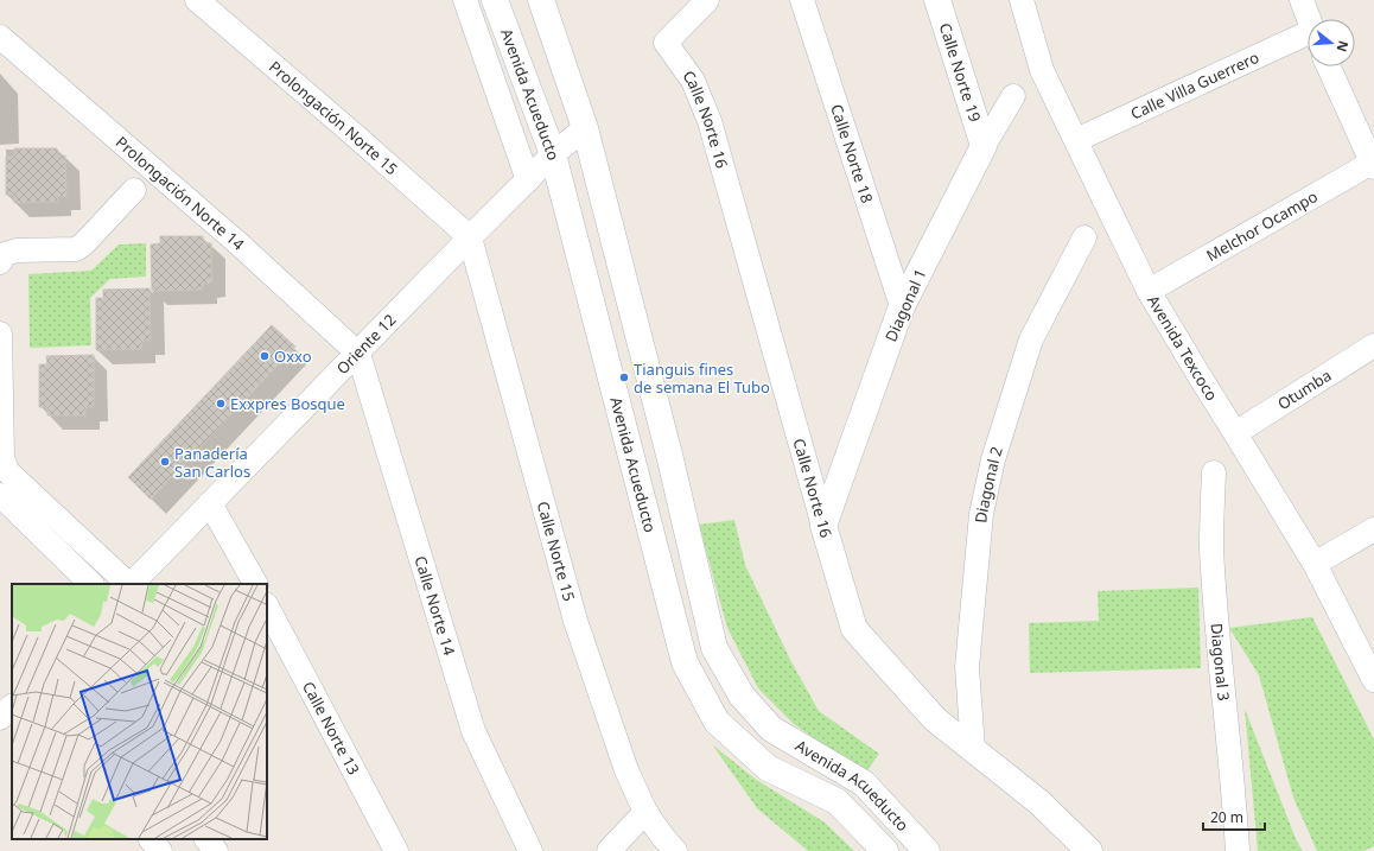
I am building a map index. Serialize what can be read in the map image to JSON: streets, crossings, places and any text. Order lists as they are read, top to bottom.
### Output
{
  "streets": {
    "street": [
      "Calle Norte 19",
      "Calle Villa Guerrero",
      "Avenida Acueducto",
      "Prolongación Norte 15",
      "Calle Norte 16",
      "Calle Norte 18",
      "Prolongación Norte 14",
      "Melchor Ocampo",
      "Diagonal 1",
      "Oriente 12",
      "Avenida Texcoco",
      "Otumba",
      "Diagonal 2",
      "Calle Norte 15",
      "Calle Norte 14",
      "Diagonal 3",
      "Calle Norte 13"
    ]
  },
  "crossings": [
    ["Calle Norte 19", "Diagonal 1"],
    ["Calle Villa Guerrero", "Avenida Texcoco"],
    ["Avenida Acueducto", "Oriente 12"],
    ["Prolongación Norte 15", "Oriente 12"],
    ["Prolongación Norte 15", "Calle Norte 15"],
    ["Calle Norte 16", "Diagonal 1"],
    ["Calle Norte 16", "Diagonal 2"],
    ["Calle Norte 18", "Diagonal 1"],
    ["Prolongación Norte 14", "Oriente 12"],
    ["Prolongación Norte 14", "Calle Norte 14"],
    ["Melchor Ocampo", "Avenida Texcoco"],
    ["Oriente 12", "Calle Norte 15"],
    ["Oriente 12", "Calle Norte 14"],
    ["Avenida Texcoco", "Otumba"]
  ],
  "places": [
    "Oxxo",
    "Tianguis fines de semana El Tubo",
    "Exxpres Bosque",
    "Panadería San Carlos"
  ],
  "scale_bar": "20 m",
  "north": "right"
}
